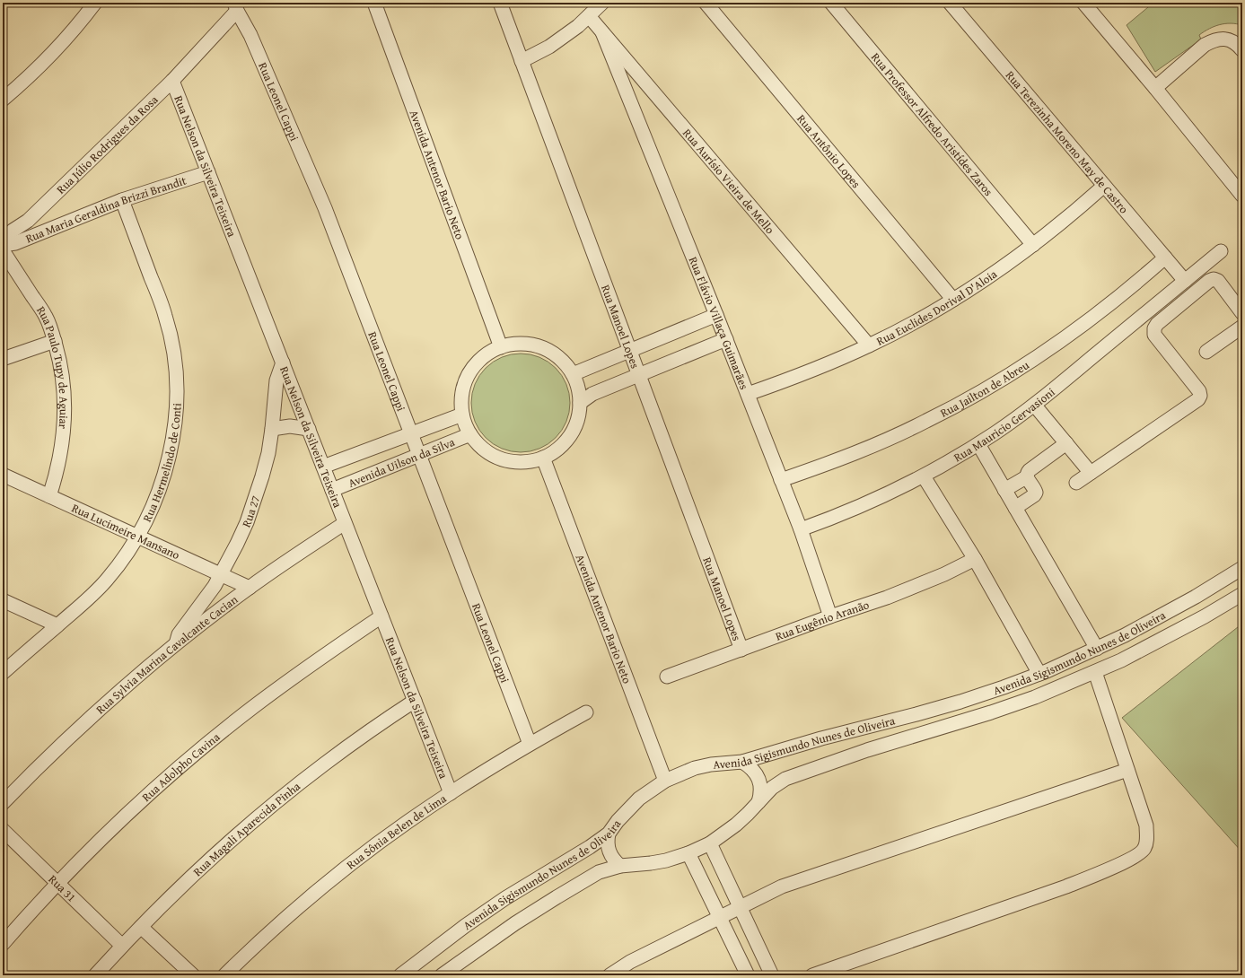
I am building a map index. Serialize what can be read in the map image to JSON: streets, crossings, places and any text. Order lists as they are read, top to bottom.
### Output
{
  "streets": {
    "street": [
      "Rua Leonel Cappi",
      "Rua Professor Alfredo Aristídes Zaros",
      "Rua Terezinha Moreno May de Castro",
      "Rua Júlio Rodrigues da Rosa",
      "Rua Antônio Lopes",
      "Rua Nelson da Silveira Teixeira",
      "Avenida Antenor Bario Neto",
      "Rua Aurísio Vieira de Mello",
      "Rua Maria Geraldina Brizzi Brandit",
      "Rua Euclides Dorival D'Aloia",
      "Rua Flávio Villaça Guimarães",
      "Rua Manoel Lopes",
      "Rua Paulo Tupy de Aguiar",
      "Rua Jailton de Abreu",
      "Rua Mauricio Gervasioni",
      "Rua Hermelindo de Conti",
      "Avenida Uilson da Silva",
      "Rua 27",
      "Rua Lucimeire Mansano",
      "Rua Eugênio Aranão",
      "Avenida Sigismundo Nunes de Oliveira",
      "Rua Sylvia Marina Cavalcante Cacian",
      "Rua Adolpho Cavina",
      "Rua Magali Aparecida Pinha",
      "Rua Sônia Belen de Lima",
      "Rua 31"
    ]
  },
  "crossings": [
    ["Rua Leonel Cappi", "Rua Júlio Rodrigues da Rosa"],
    ["Rua Leonel Cappi", "Avenida Uilson da Silva"],
    ["Rua Leonel Cappi", "Rua Sônia Belen de Lima"],
    ["Rua Professor Alfredo Aristídes Zaros", "Rua Euclides Dorival D'Aloia"],
    ["Rua Terezinha Moreno May de Castro", "Rua Euclides Dorival D'Aloia"],
    ["Rua Terezinha Moreno May de Castro", "Rua Jailton de Abreu"],
    ["Rua Terezinha Moreno May de Castro", "Rua Mauricio Gervasioni"],
    ["Rua Júlio Rodrigues da Rosa", "Rua Nelson da Silveira Teixeira"],
    ["Rua Antônio Lopes", "Rua Euclides Dorival D'Aloia"],
    ["Rua Nelson da Silveira Teixeira", "Rua Maria Geraldina Brizzi Brandit"],
    ["Rua Nelson da Silveira Teixeira", "Avenida Uilson da Silva"],
    ["Rua Nelson da Silveira Teixeira", "Rua 27"],
    ["Rua Nelson da Silveira Teixeira", "Rua Sylvia Marina Cavalcante Cacian"],
    ["Rua Nelson da Silveira Teixeira", "Rua Adolpho Cavina"],
    ["Rua Nelson da Silveira Teixeira", "Rua Magali Aparecida Pinha"],
    ["Rua Nelson da Silveira Teixeira", "Rua Sônia Belen de Lima"],
    ["Avenida Antenor Bario Neto", "Avenida Uilson da Silva"],
    ["Avenida Antenor Bario Neto", "Avenida Sigismundo Nunes de Oliveira"],
    ["Rua Aurísio Vieira de Mello", "Rua Euclides Dorival D'Aloia"],
    ["Rua Aurísio Vieira de Mello", "Rua Flávio Villaça Guimarães"],
    ["Rua Maria Geraldina Brizzi Brandit", "Rua Hermelindo de Conti"],
    ["Rua Euclides Dorival D'Aloia", "Rua Flávio Villaça Guimarães"],
    ["Rua Flávio Villaça Guimarães", "Rua Jailton de Abreu"],
    ["Rua Flávio Villaça Guimarães", "Rua Mauricio Gervasioni"],
    ["Rua Flávio Villaça Guimarães", "Rua Eugênio Aranão"],
    ["Rua Manoel Lopes", "Rua Eugênio Aranão"],
    ["Rua Paulo Tupy de Aguiar", "Rua Lucimeire Mansano"],
    ["Rua Hermelindo de Conti", "Rua Lucimeire Mansano"],
    ["Rua 27", "Rua Lucimeire Mansano"],
    ["Rua 27", "Rua Sylvia Marina Cavalcante Cacian"],
    ["Rua Lucimeire Mansano", "Rua Sylvia Marina Cavalcante Cacian"],
    ["Rua Adolpho Cavina", "Rua 31"],
    ["Rua Magali Aparecida Pinha", "Rua 31"]
  ]
}
